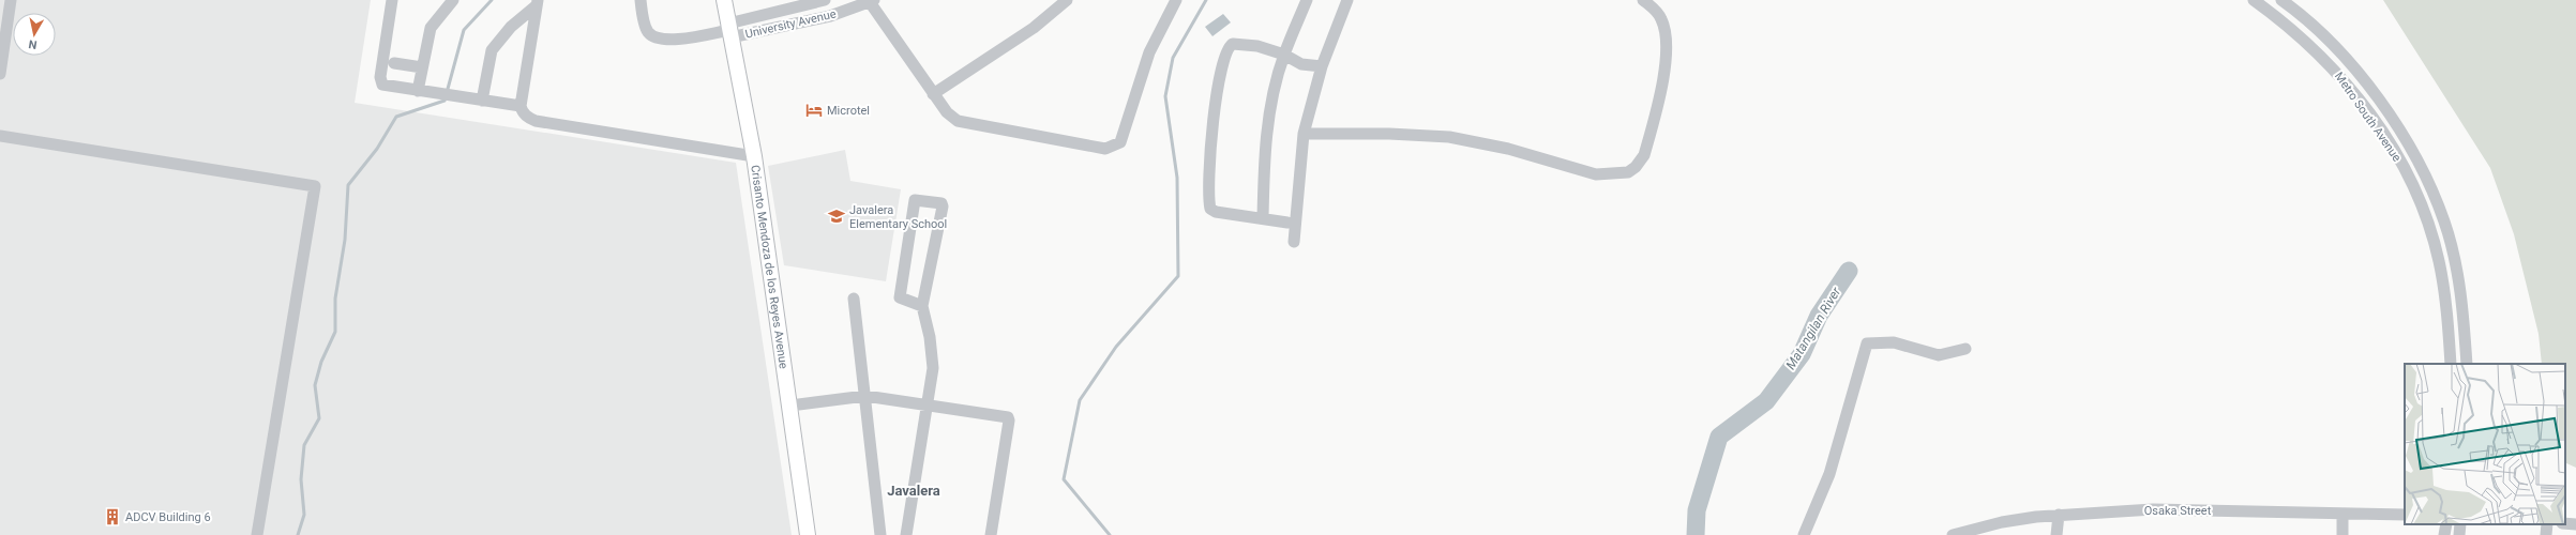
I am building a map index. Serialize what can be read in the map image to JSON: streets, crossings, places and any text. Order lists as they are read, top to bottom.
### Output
{
  "streets": {
    "main road": ["Crisanto Mendoza de los Reyes Avenue"],
    "street": ["University Avenue", "Metro South Avenue", "Osaka Street"]
  },
  "crossings": [
    ["University Avenue", "Crisanto Mendoza de los Reyes Avenue"]
  ],
  "districts": ["Javalera"],
  "water": ["Matangilan River"],
  "places": {
    "hotel": ["Microtel"],
    "school or university": ["Javalera Elementary School"],
    "building": ["ADCV Building 6"]
  },
  "north": "bottom"
}
